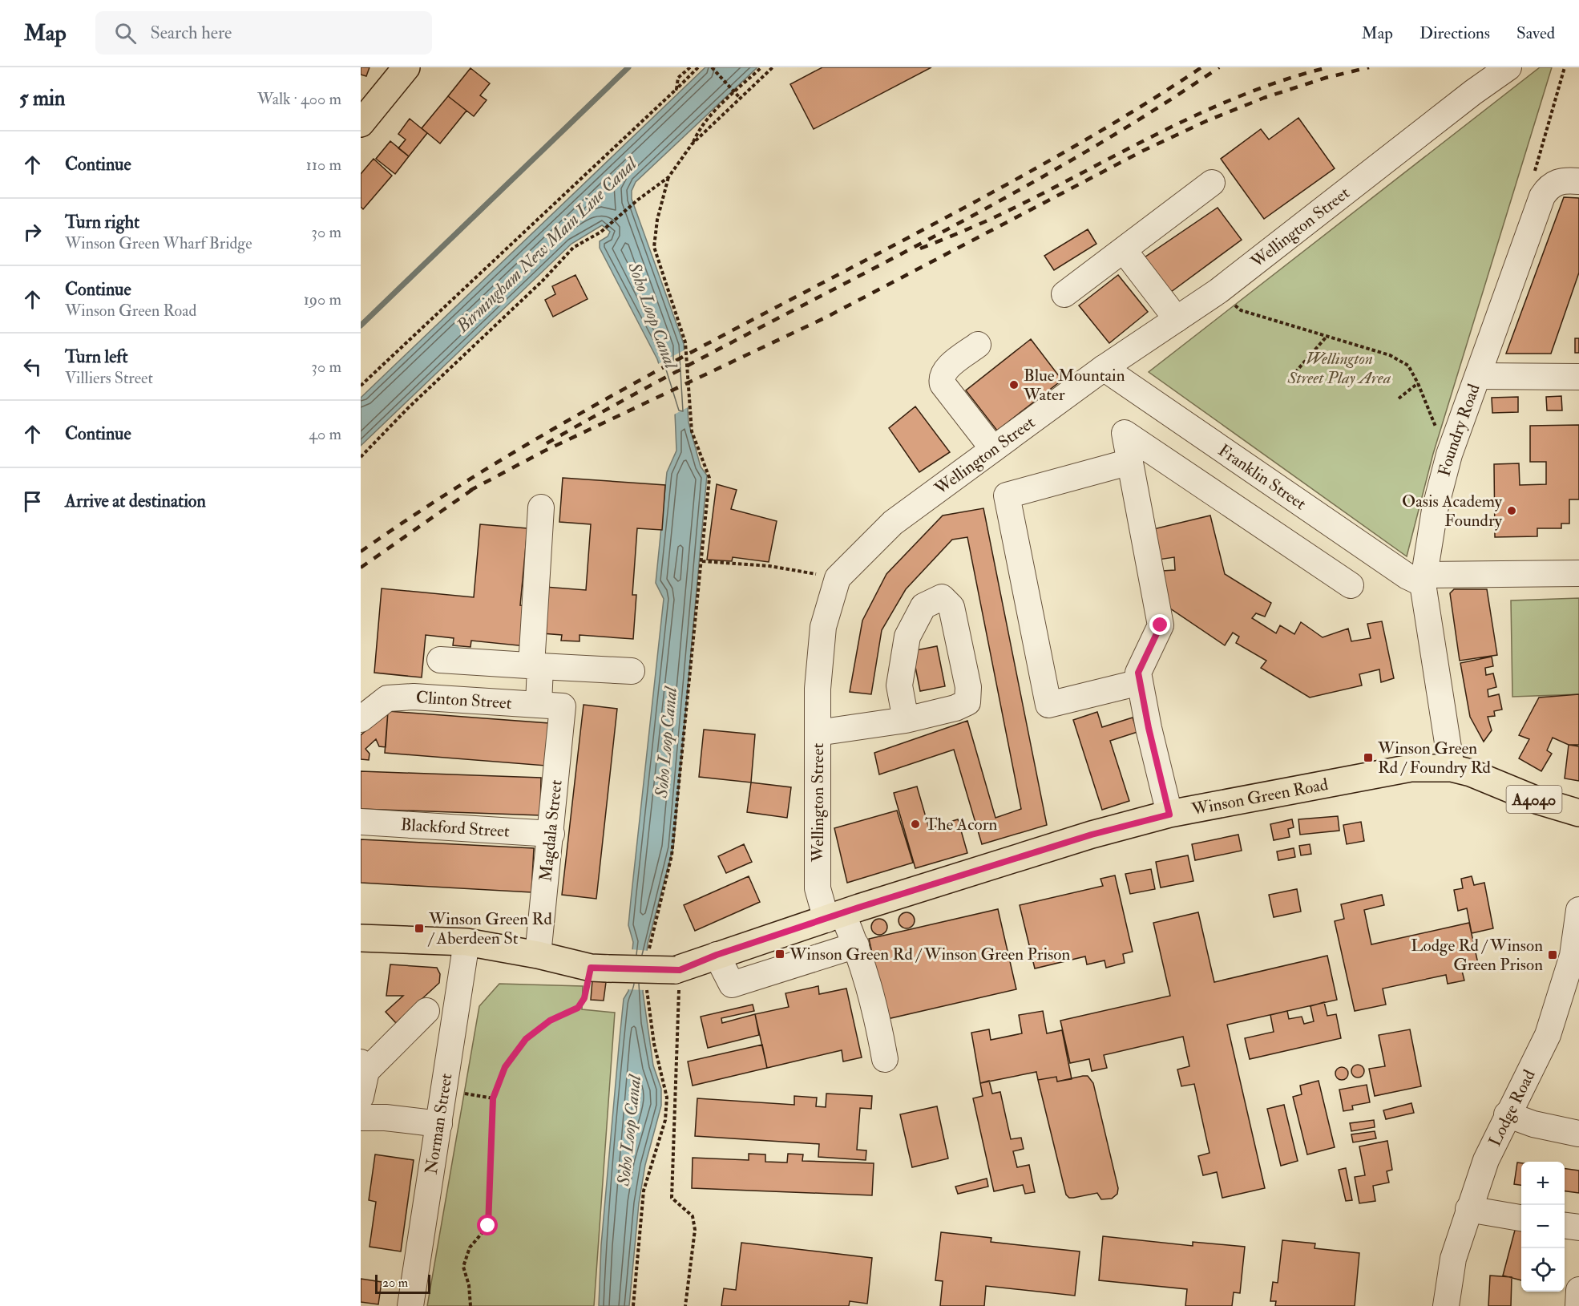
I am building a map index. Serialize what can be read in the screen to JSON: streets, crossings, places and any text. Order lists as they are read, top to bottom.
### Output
{
  "streets": {
    "main road": ["Winson Green Road", "A4040"],
    "street": [
      "Wellington Street",
      "Foundry Road",
      "Franklin Street",
      "Clinton Street",
      "Blackford Street",
      "Magdala Street",
      "Lodge Road",
      "Norman Street"
    ]
  },
  "crossings": [
    ["Wellington Street", "Franklin Street"],
    ["Wellington Street", "Winson Green Road"],
    ["Foundry Road", "Franklin Street"],
    ["Foundry Road", "Winson Green Road"],
    ["Clinton Street", "Magdala Street"],
    ["Winson Green Road", "A4040"],
    ["A4040", "Magdala Street"],
    ["A4040", "Norman Street"],
    ["Blackford Street", "Magdala Street"]
  ],
  "water": ["Birmingham New Main Line Canal", "Soho Loop Canal"],
  "parks": ["Wellington Street Play Area"],
  "places": {
    "other": ["Blue Mountain Water", "Oasis Academy Foundry", "The Acorn"],
    "transit": [
      "Winson Green Rd / Foundry Rd",
      "Winson Green Rd / Aberdeen St",
      "Winson Green Rd / Winson Green Prison",
      "Lodge Rd / Winson Green Prison"
    ]
  },
  "scale_bar": "20 m",
  "page": {
    "header": "Map",
    "search": "Search here",
    "nav": ["Map", "Directions", "Saved"],
    "heading": ["5 min", "Walk · 400 m"],
    "list": [
      ["Continue", "110 m"],
      ["Turn right", "Winson Green Wharf Bridge", "30 m"],
      ["Continue", "Winson Green Road", "190 m"],
      ["Turn left", "Villiers Street", "30 m"],
      ["Continue", "40 m"],
      "Arrive at destination"
    ],
    "map_buttons": ["+", "−"],
    "scale": "20 m"
  }
}
